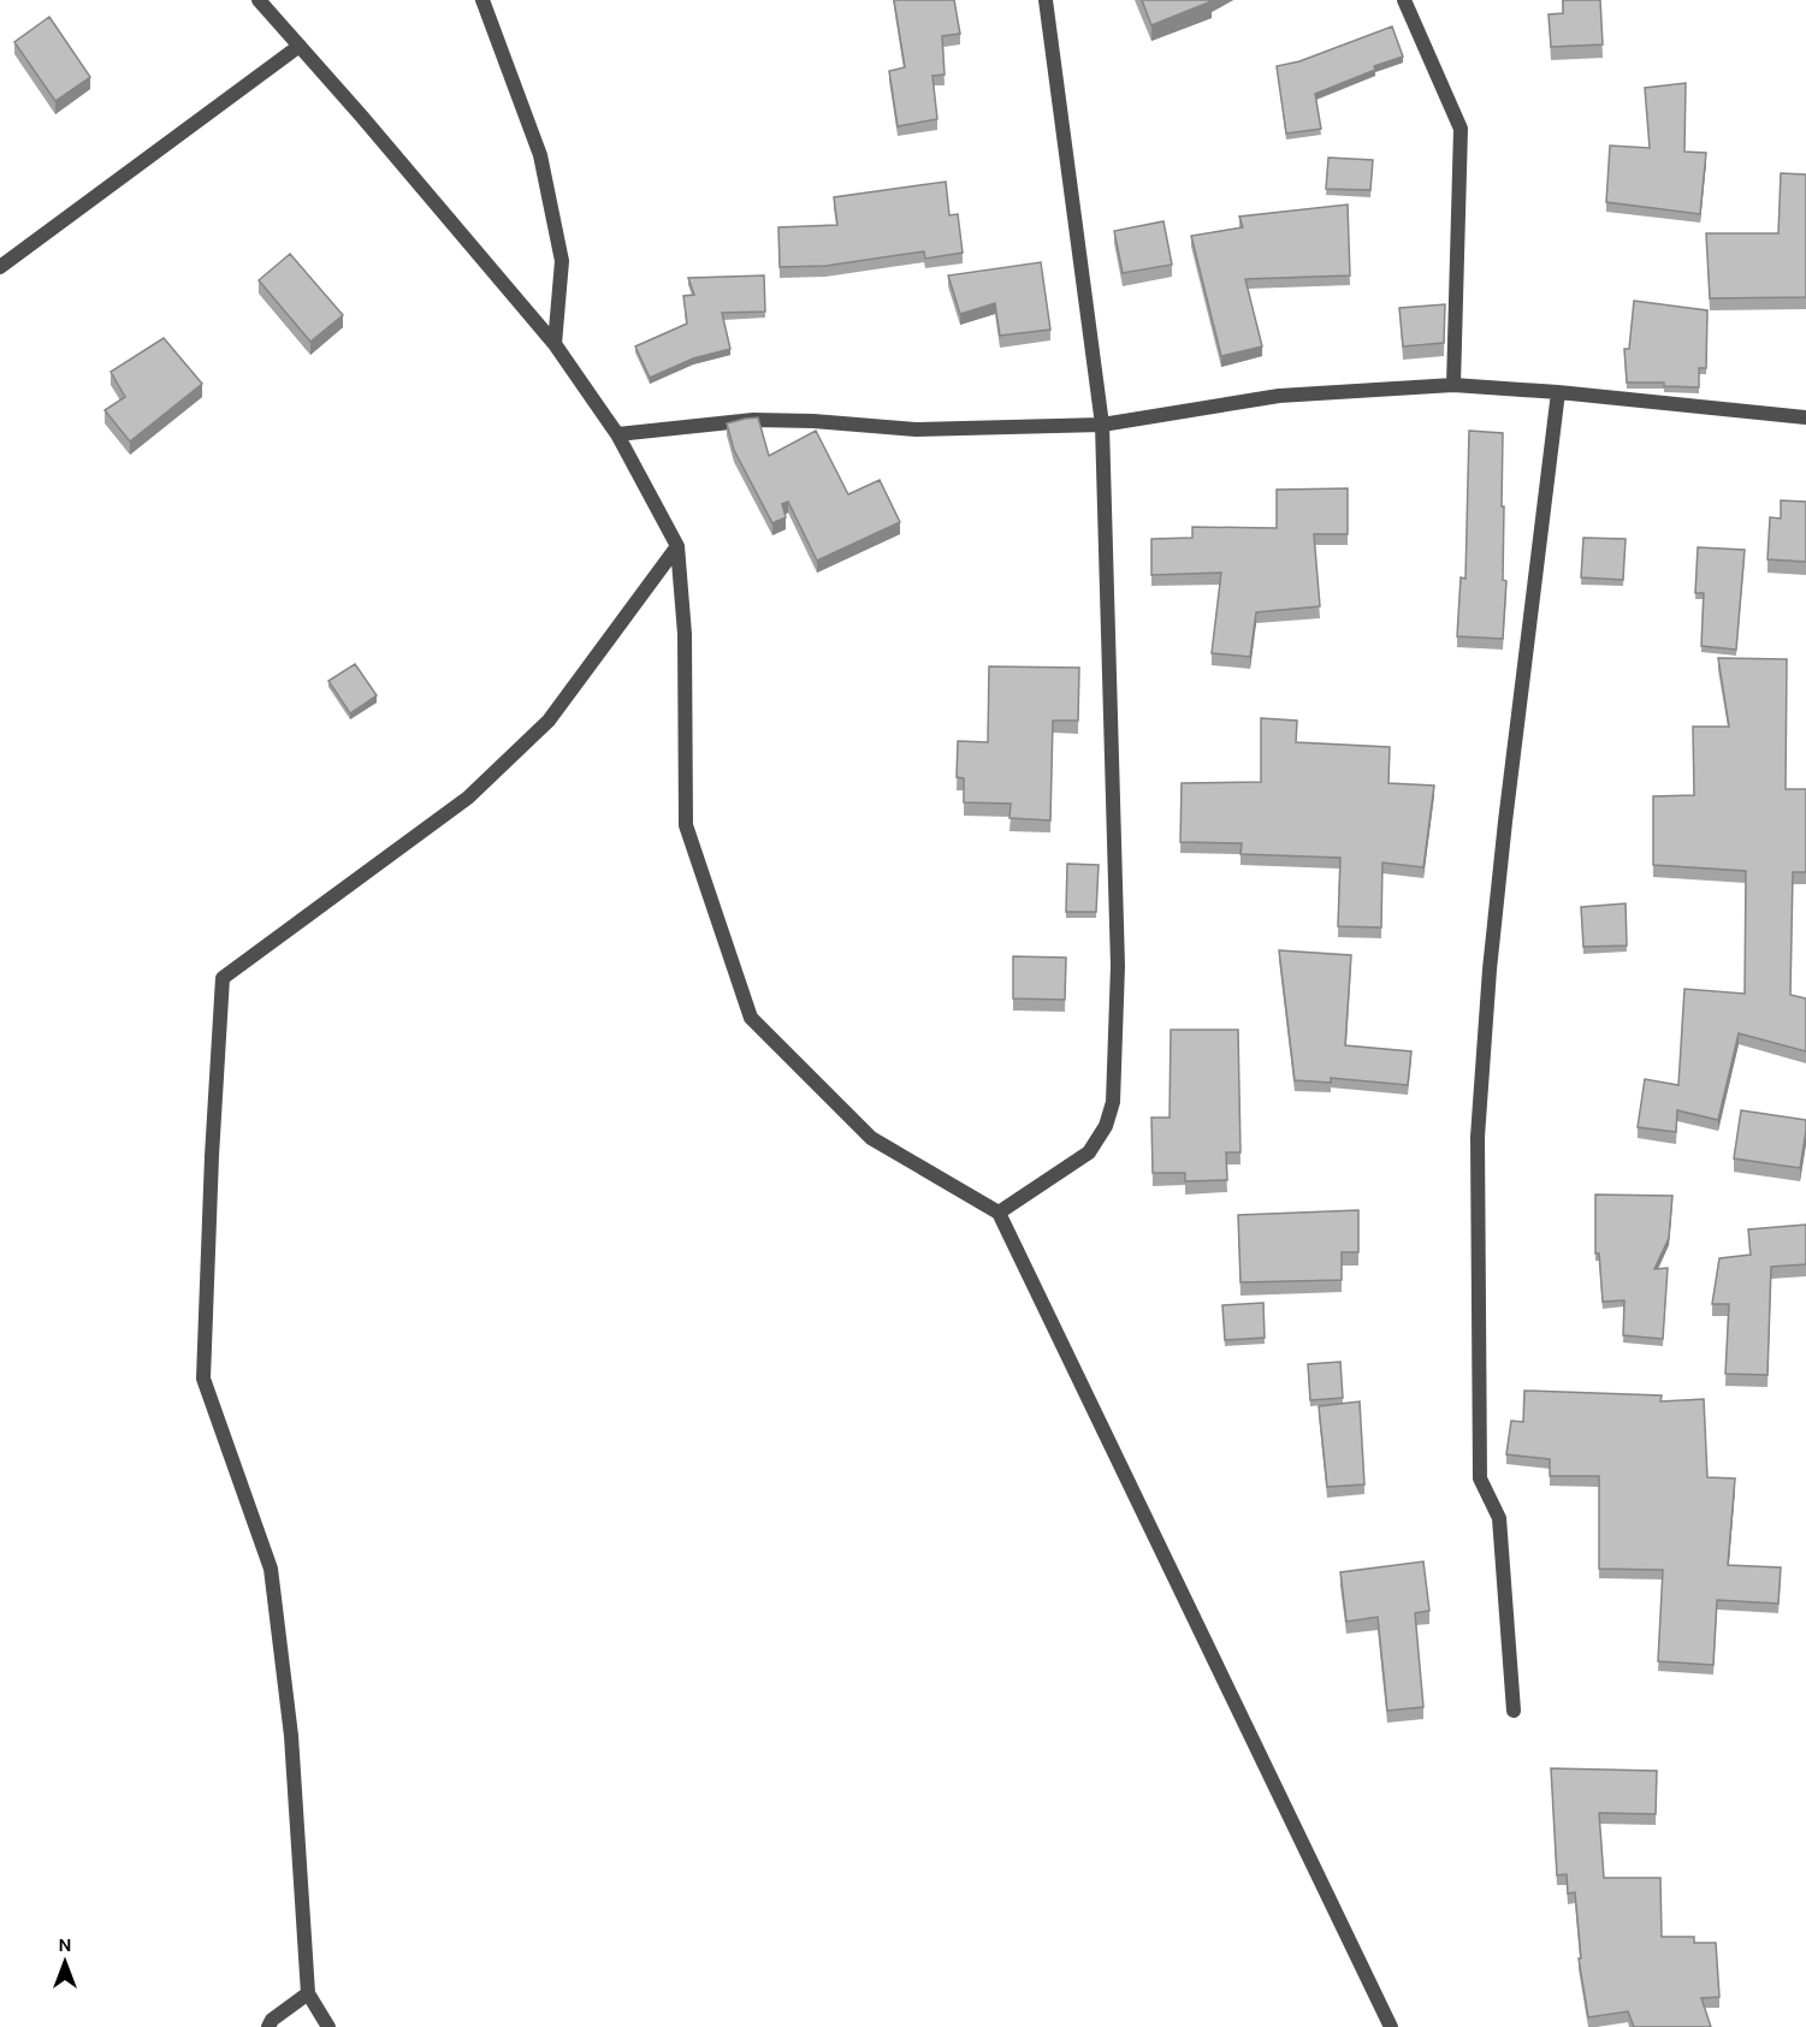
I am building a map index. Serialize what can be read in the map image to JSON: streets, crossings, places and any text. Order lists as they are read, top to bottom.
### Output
{
  "north": "top"
}
